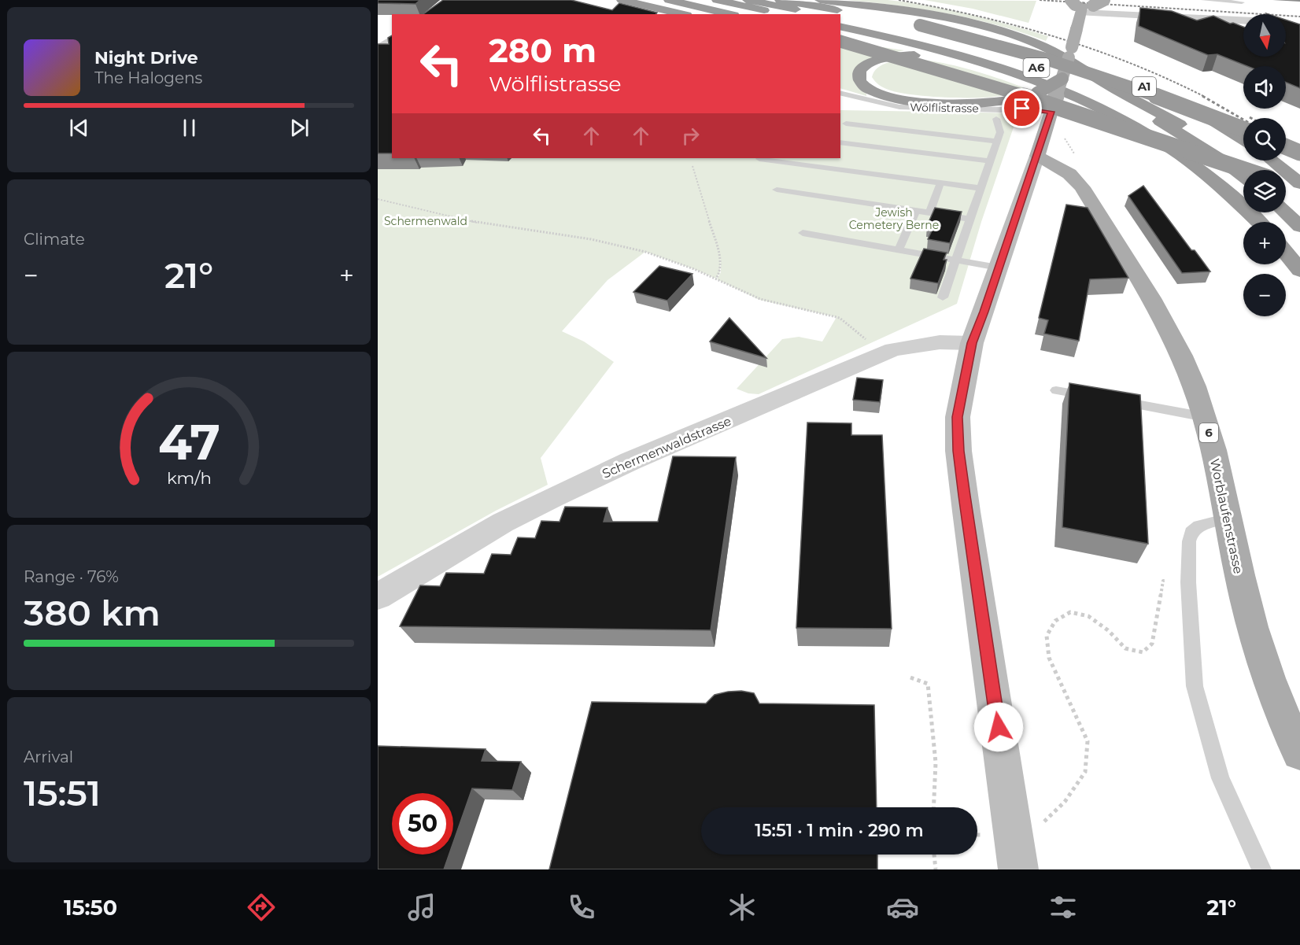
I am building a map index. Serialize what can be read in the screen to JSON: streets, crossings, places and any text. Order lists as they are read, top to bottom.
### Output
{
  "streets": {
    "highway": ["A6", "A1"],
    "main road": ["6", "Worblaufenstrasse"],
    "street": ["Schermenwaldstrasse"],
    "lane": ["Wölflistrasse"]
  },
  "parks": ["Jewish Cemetery Berne", "Schermenwald"],
  "north": "bottom",
  "page": {
    "map_buttons": ["+", "−"],
    "turn": ["280 m", "Wölflistrasse"],
    "song": ["Night Drive", "The Halogens"],
    "tile": [
      "Climate",
      ["Range · 76%", "380 km"],
      ["Arrival", "15:51"]
    ],
    "heat": ["−", "21°", "+"],
    "limit": "50",
    "trip": "15:51 · 1 min · 290 m",
    "tabs": ["15:50", "21°"],
    "gauge": ["47", "km/h"]
  }
}
